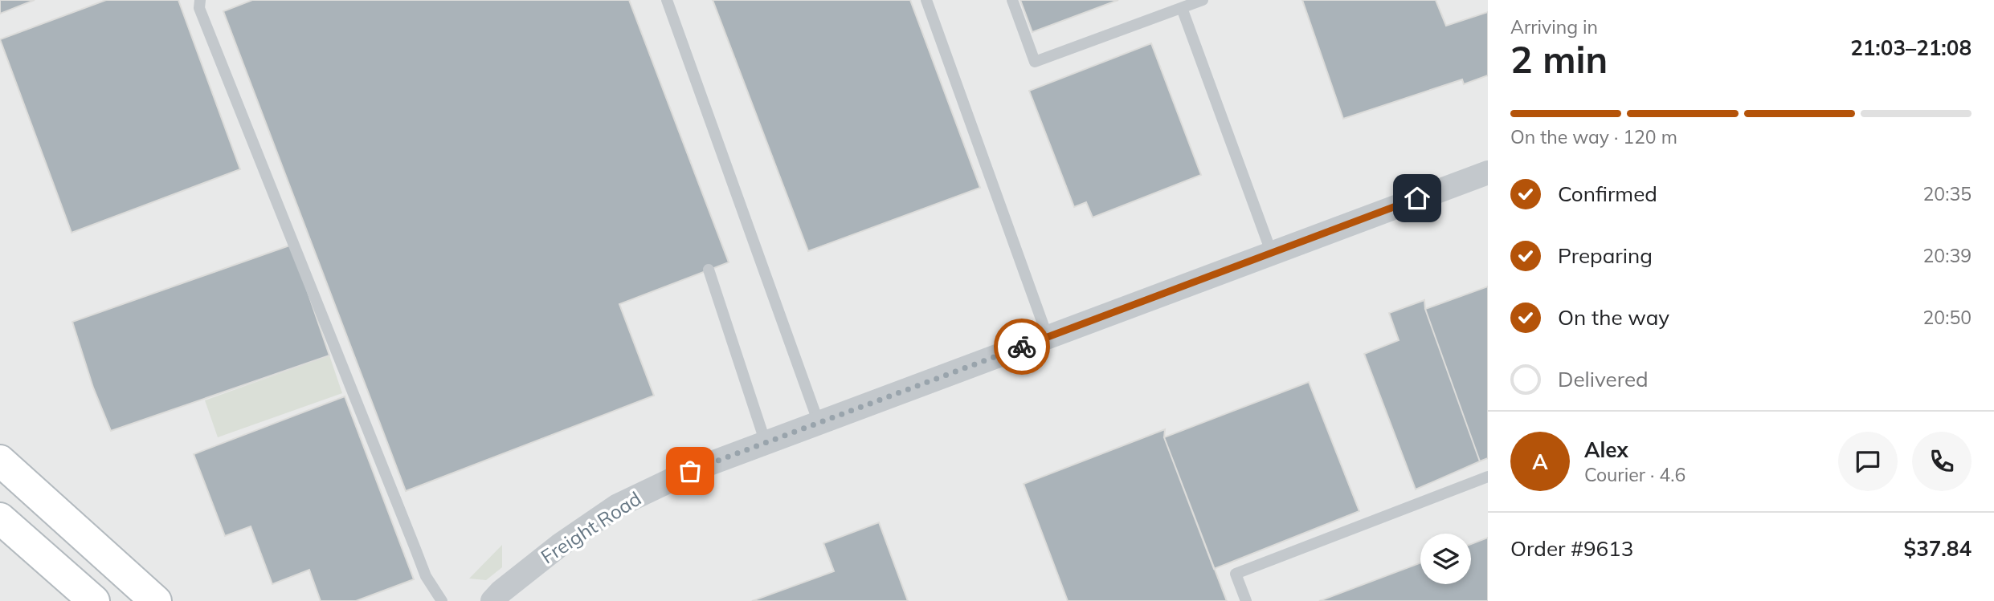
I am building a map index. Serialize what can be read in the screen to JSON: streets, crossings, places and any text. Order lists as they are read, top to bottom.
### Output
{
  "streets": {
    "street": ["Freight Road"]
  },
  "page": {
    "heading": ["2 min", "Arriving in", "21:03–21:08"],
    "panel": [
      "Alex",
      "Courier · 4.6",
      "Order #9613",
      "$37.84"
    ],
    "bar": "On the way · 120 m",
    "list": [
      ["Confirmed", "20:35"],
      ["Preparing", "20:39"],
      ["On the way", "20:50"],
      "Delivered"
    ],
    "round": "A"
  }
}
